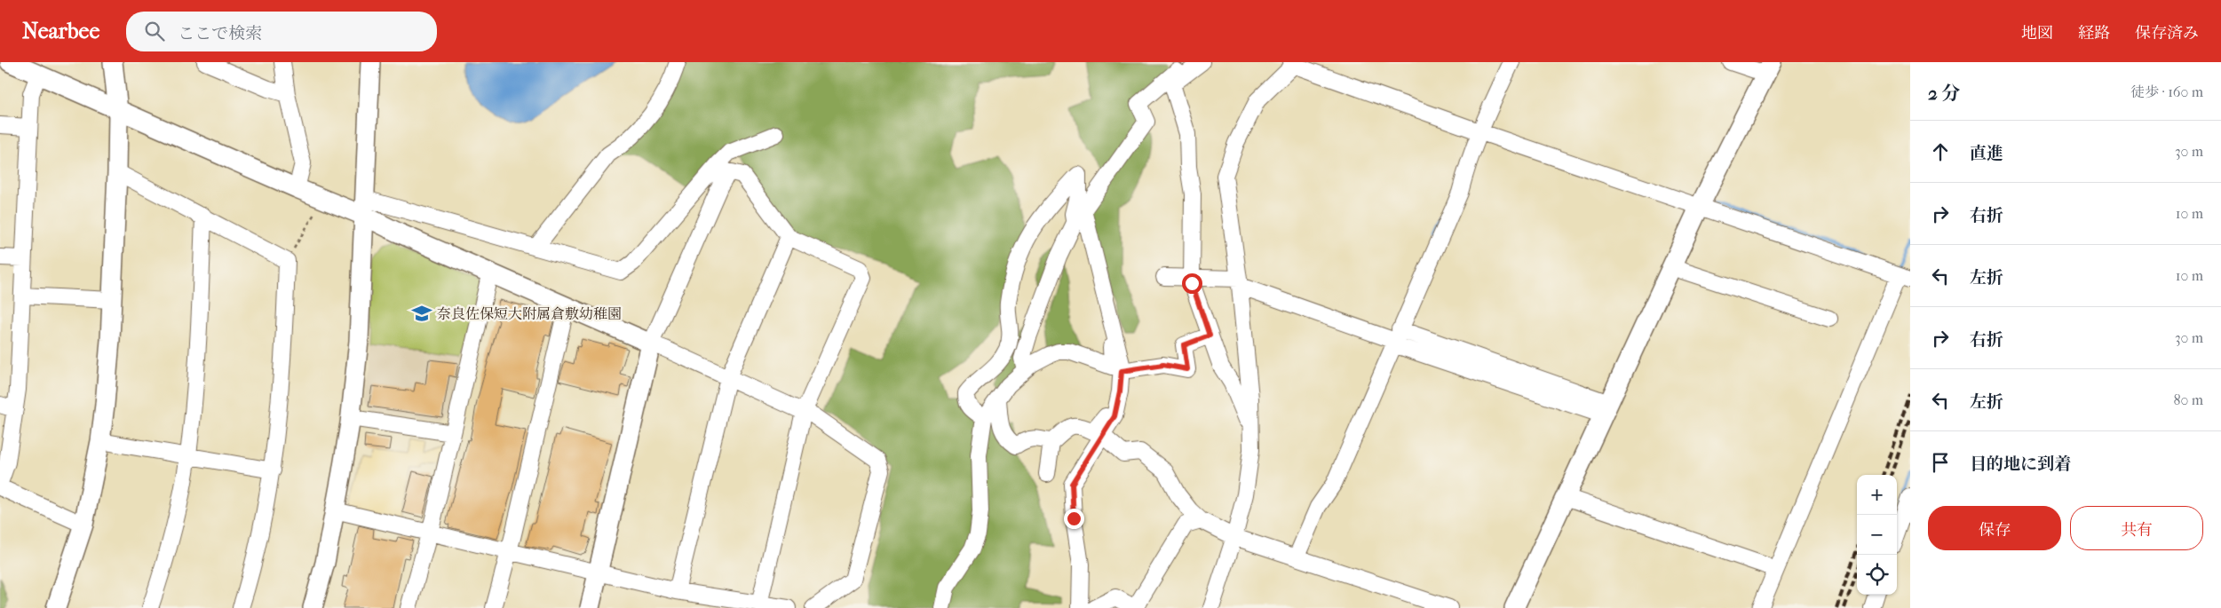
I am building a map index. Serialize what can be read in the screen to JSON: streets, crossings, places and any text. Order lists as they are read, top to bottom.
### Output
{
  "places": {
    "school or university": ["奈良佐保短大附属倉敷幼稚園"]
  },
  "page": {
    "header": "Nearbee",
    "search": "ここで検索",
    "nav": ["地図", "経路", "保存済み"],
    "heading": ["2 分", "徒歩 · 160 m"],
    "list": [
      ["直進", "30 m"],
      ["右折", "10 m"],
      ["左折", "10 m"],
      ["右折", "30 m"],
      ["左折", "80 m"],
      "目的地に到着"
    ],
    "map_buttons": ["+", "−"],
    "buttons": ["保存", "共有"]
  }
}
